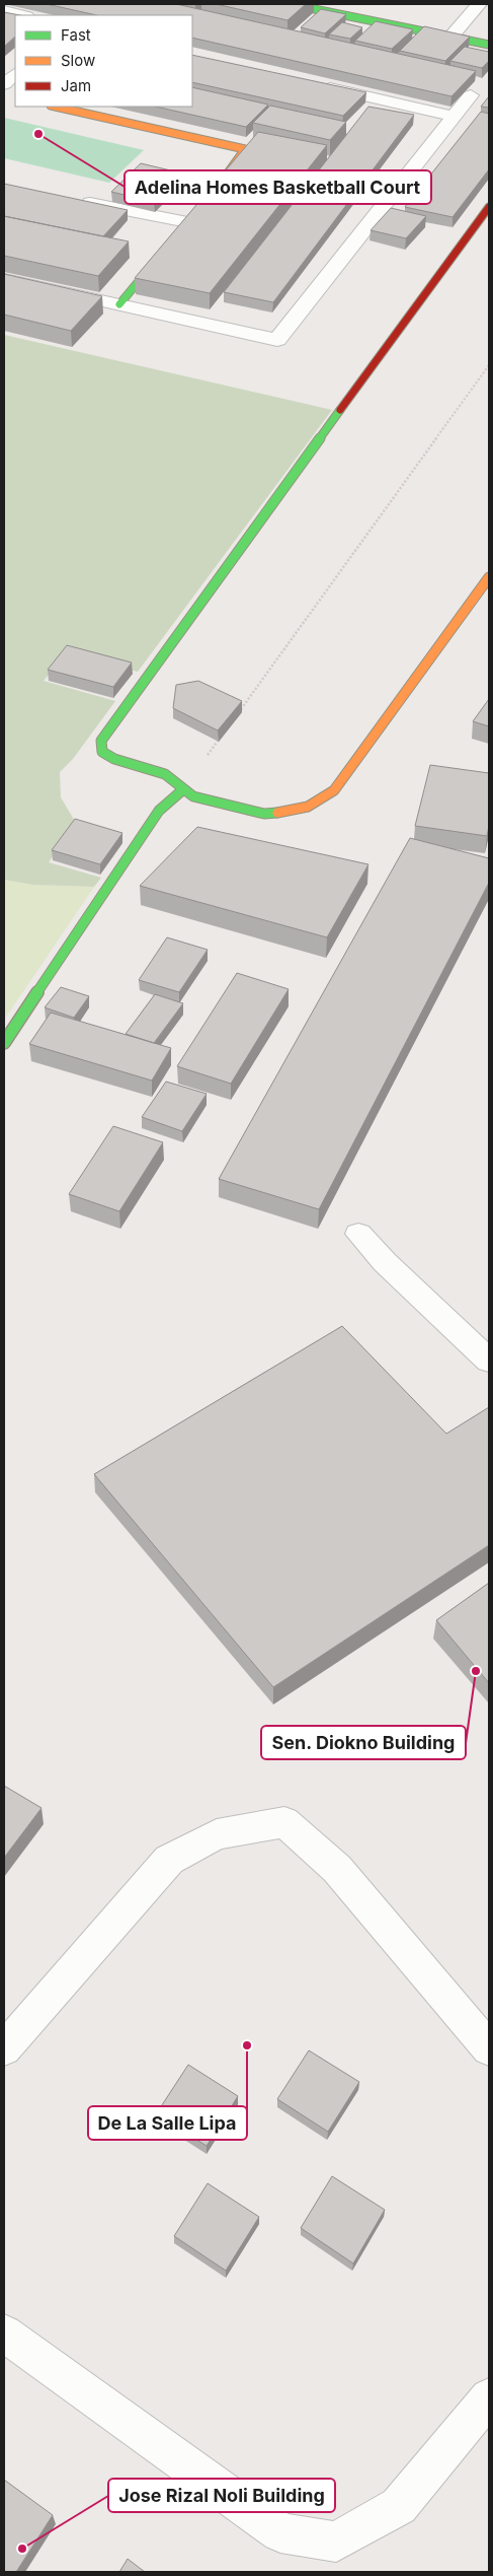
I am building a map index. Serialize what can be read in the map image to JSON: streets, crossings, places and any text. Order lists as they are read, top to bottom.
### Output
{
  "places": [
    "Adelina Homes Basketball Court",
    "Sen. Diokno Building",
    "De La Salle Lipa",
    "Jose Rizal Noli Building"
  ],
  "legend": ["Fast", "Slow", "Jam"]
}
